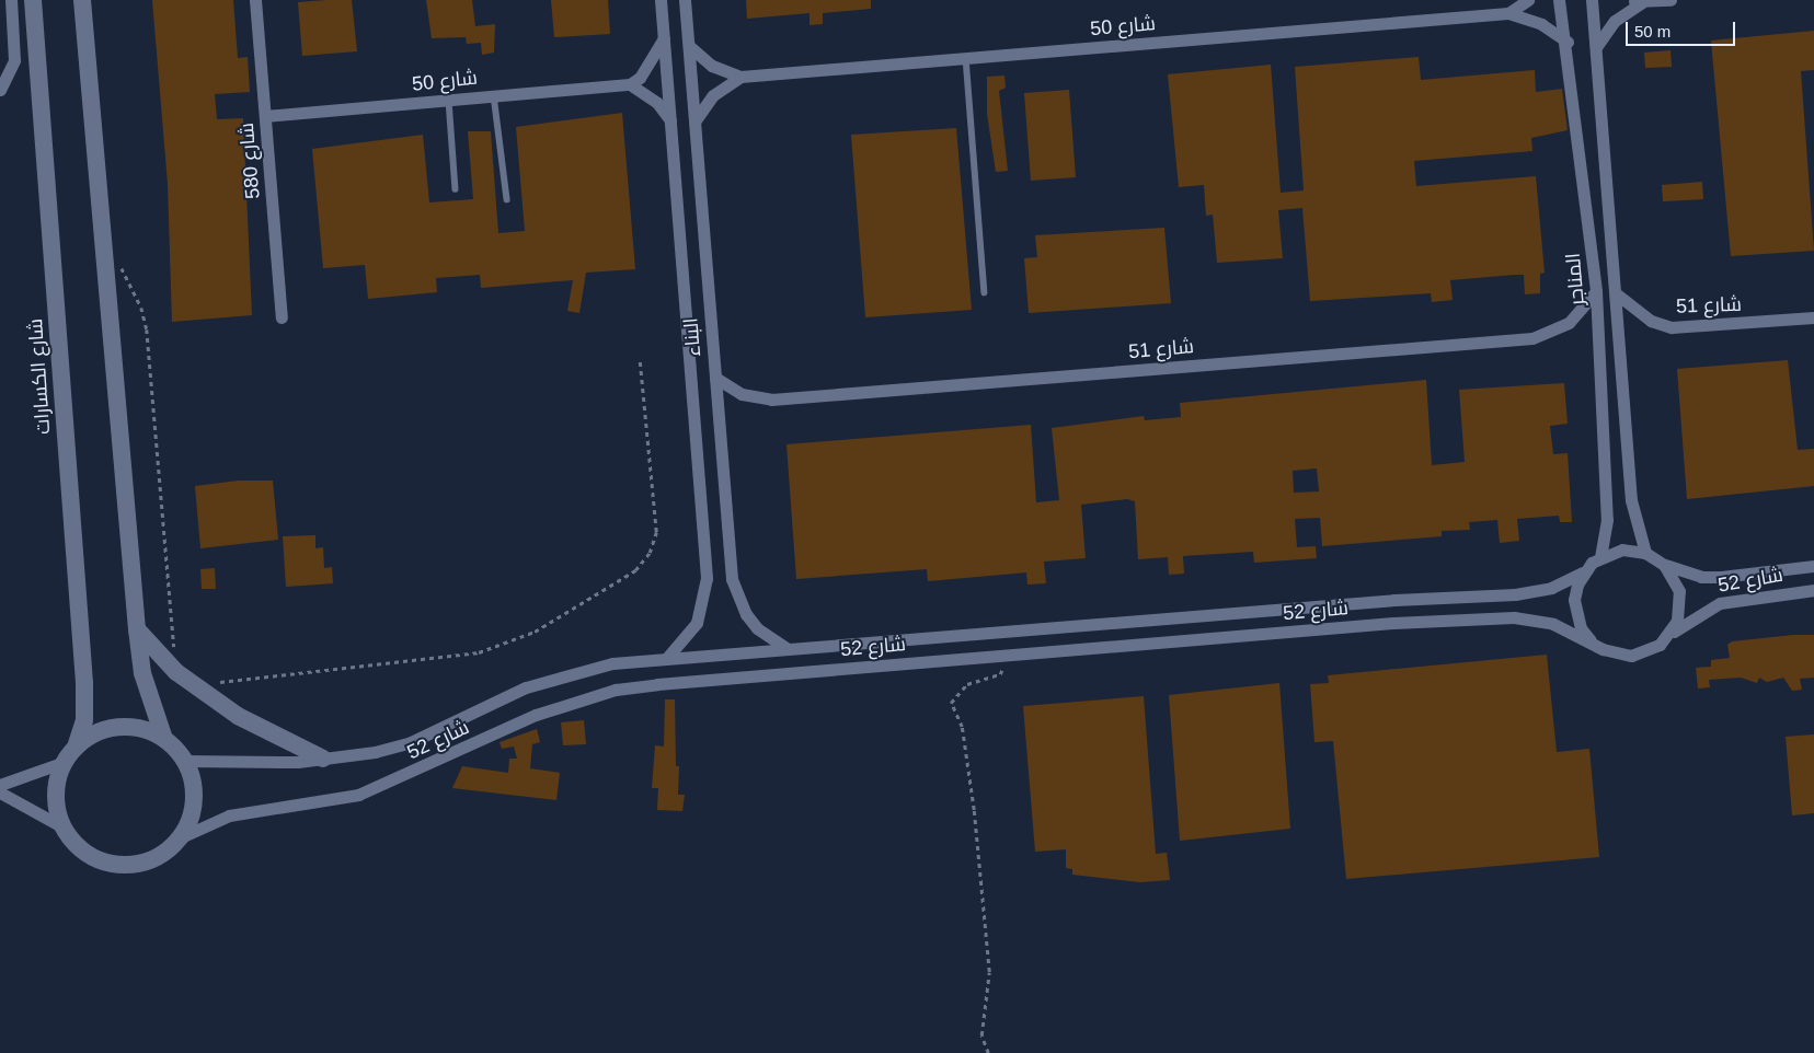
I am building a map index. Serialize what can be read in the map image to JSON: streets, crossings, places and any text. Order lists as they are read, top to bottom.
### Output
{
  "streets": {
    "street": [
      "شارع 50",
      "شارع 580",
      "المناجر",
      "شارع 51",
      "البناء",
      "شارع الكسارات",
      "شارع 52"
    ]
  },
  "crossings": [
    ["شارع 50", "شارع 580"],
    ["شارع 50", "المناجر"],
    ["شارع 50", "البناء"],
    ["المناجر", "شارع 51"],
    ["المناجر", "شارع 52"],
    ["شارع 51", "البناء"],
    ["البناء", "شارع 52"],
    ["شارع الكسارات", "شارع 52"]
  ],
  "scale_bar": "50 m"
}
